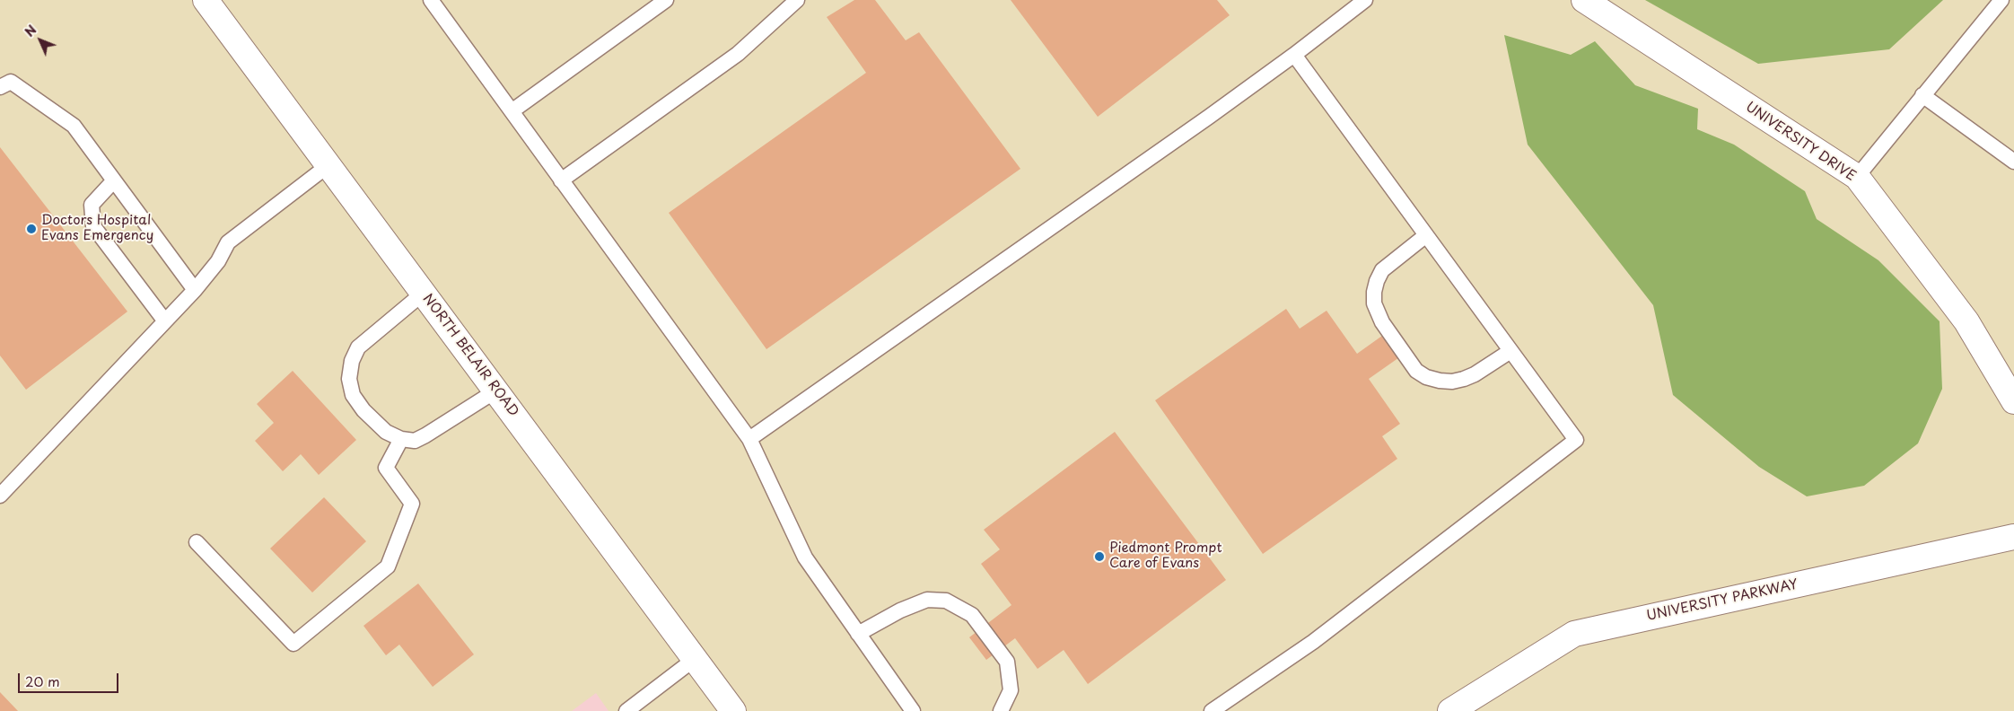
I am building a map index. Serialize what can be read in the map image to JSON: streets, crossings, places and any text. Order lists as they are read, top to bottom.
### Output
{
  "streets": {
    "street": ["UNIVERSITY DRIVE", "NORTH BELAIR ROAD", "UNIVERSITY PARKWAY"]
  },
  "places": ["Doctors Hospital Evans Emergency", "Piedmont Prompt Care of Evans"],
  "scale_bar": "20 m",
  "north": "top left"
}
